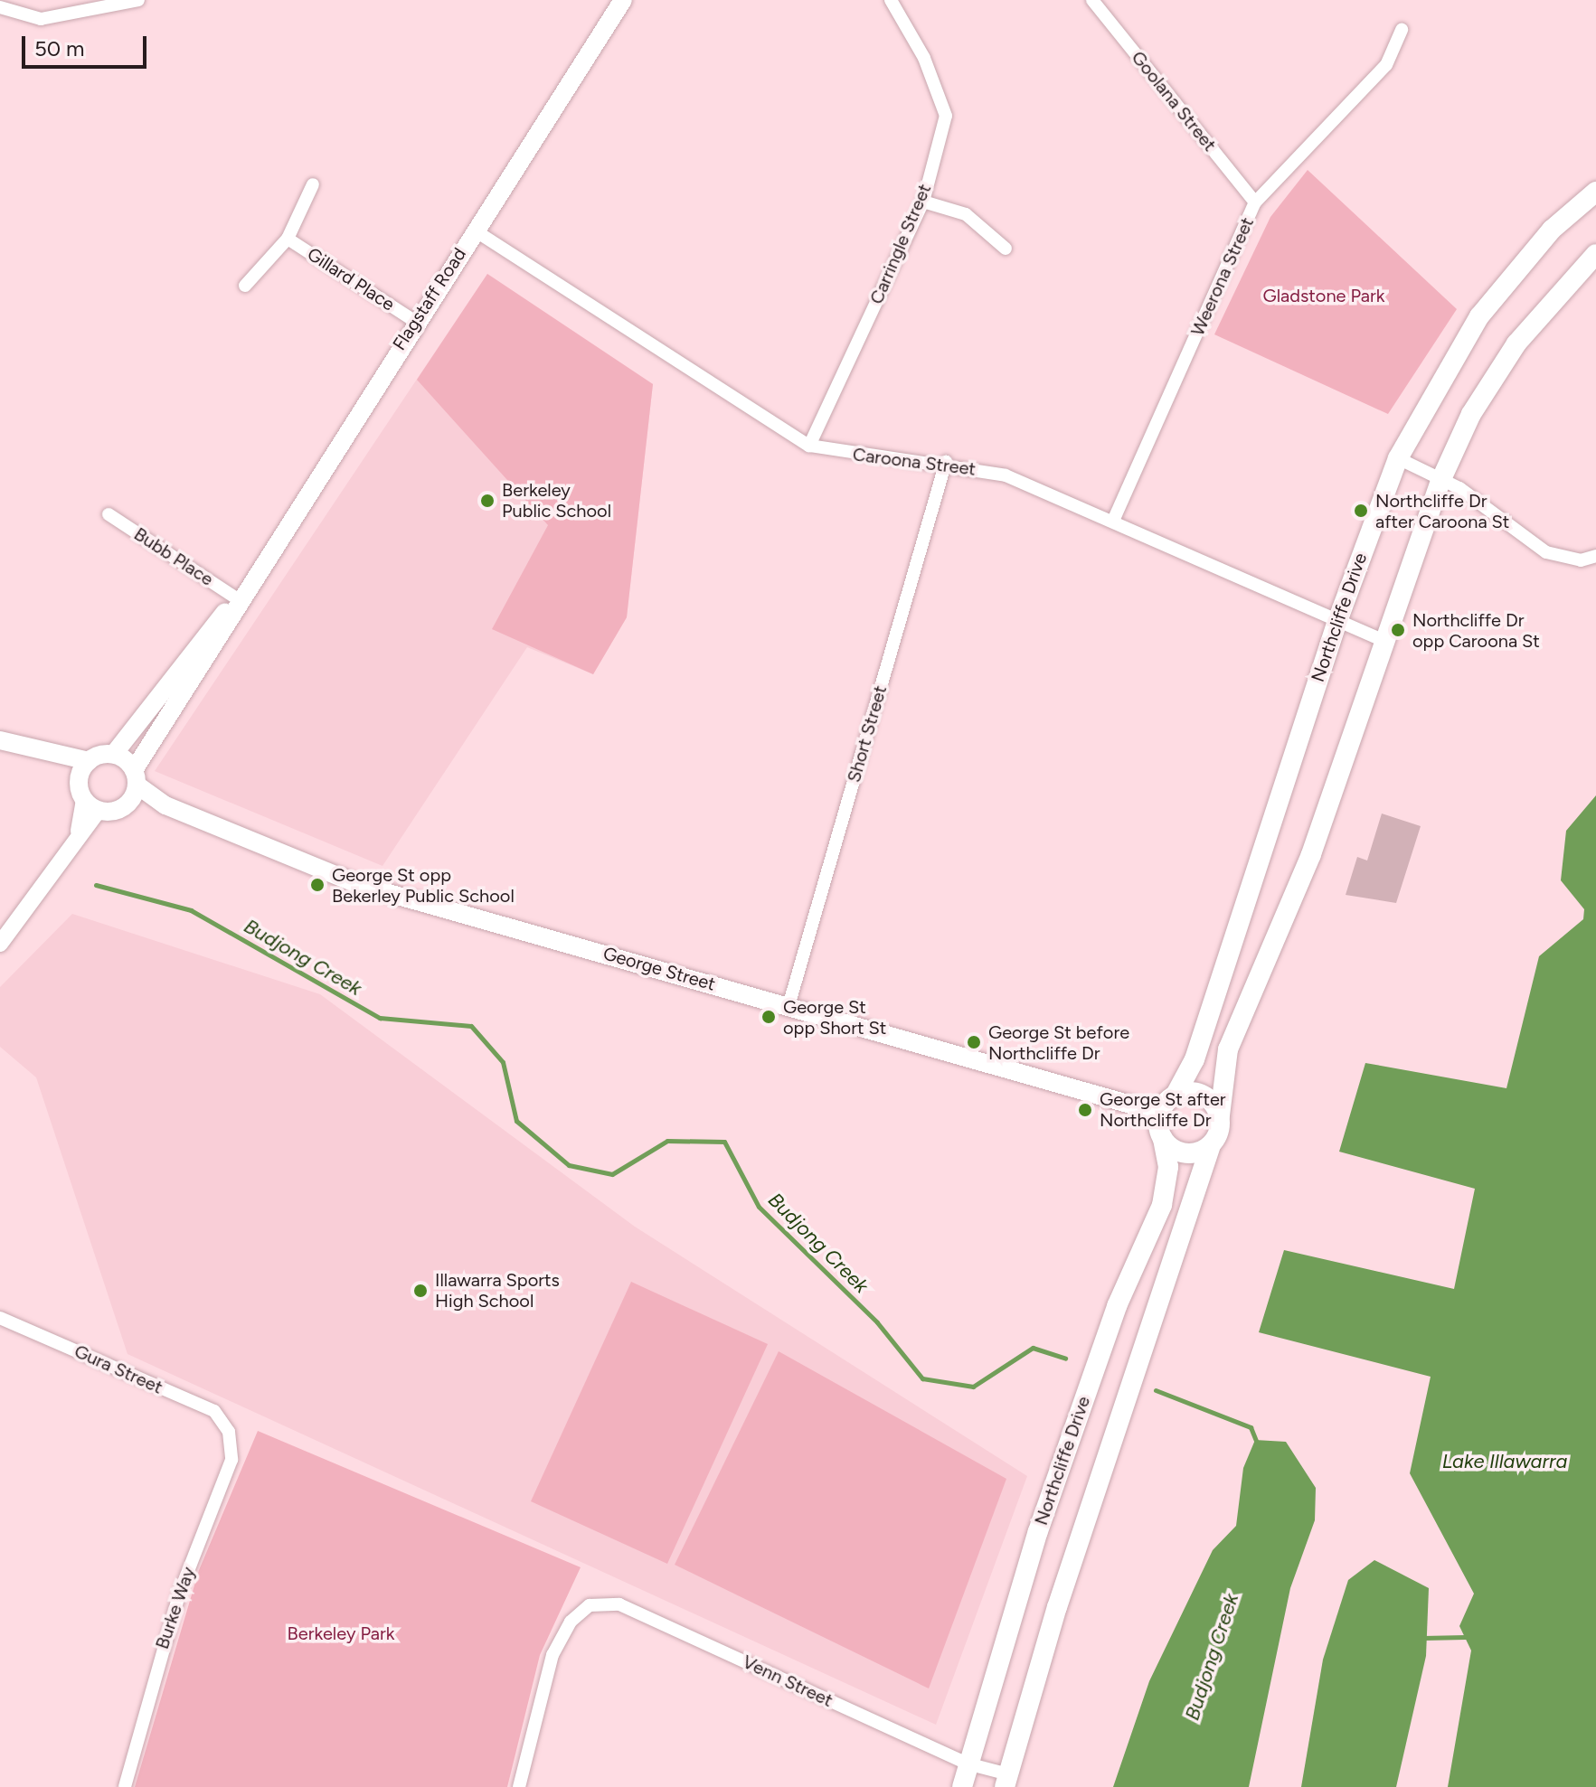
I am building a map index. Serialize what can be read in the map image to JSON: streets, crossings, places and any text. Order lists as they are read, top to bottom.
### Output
{
  "streets": {
    "main road": ["Flagstaff Road", "Northcliffe Drive", "George Street"],
    "street": [
      "Goolana Street",
      "Carringle Street",
      "Weerona Street",
      "Gillard Place",
      "Caroona Street",
      "Bubb Place",
      "Short Street",
      "Gura Street",
      "Burke Way",
      "Venn Street"
    ]
  },
  "crossings": [
    ["Goolana Street", "Weerona Street"],
    ["Carringle Street", "Caroona Street"],
    ["Weerona Street", "Caroona Street"],
    ["Gillard Place", "Flagstaff Road"],
    ["Flagstaff Road", "Caroona Street"],
    ["Flagstaff Road", "Bubb Place"],
    ["Flagstaff Road", "George Street"],
    ["Caroona Street", "Northcliffe Drive"],
    ["Caroona Street", "Short Street"],
    ["Northcliffe Drive", "George Street"],
    ["Northcliffe Drive", "Venn Street"],
    ["Short Street", "George Street"],
    ["Gura Street", "Burke Way"]
  ],
  "water": ["Budjong Creek", "Lake Illawarra"],
  "parks": ["Gladstone Park", "Berkeley Park"],
  "places": [
    "Berkeley Public School",
    "Northcliffe Dr after Caroona St",
    "Northcliffe Dr opp Caroona St",
    "George St opp Bekerley Public School",
    "George St opp Short St",
    "George St before Northcliffe Dr",
    "George St after Northcliffe Dr",
    "Illawarra Sports High School"
  ],
  "scale_bar": "50 m"
}
